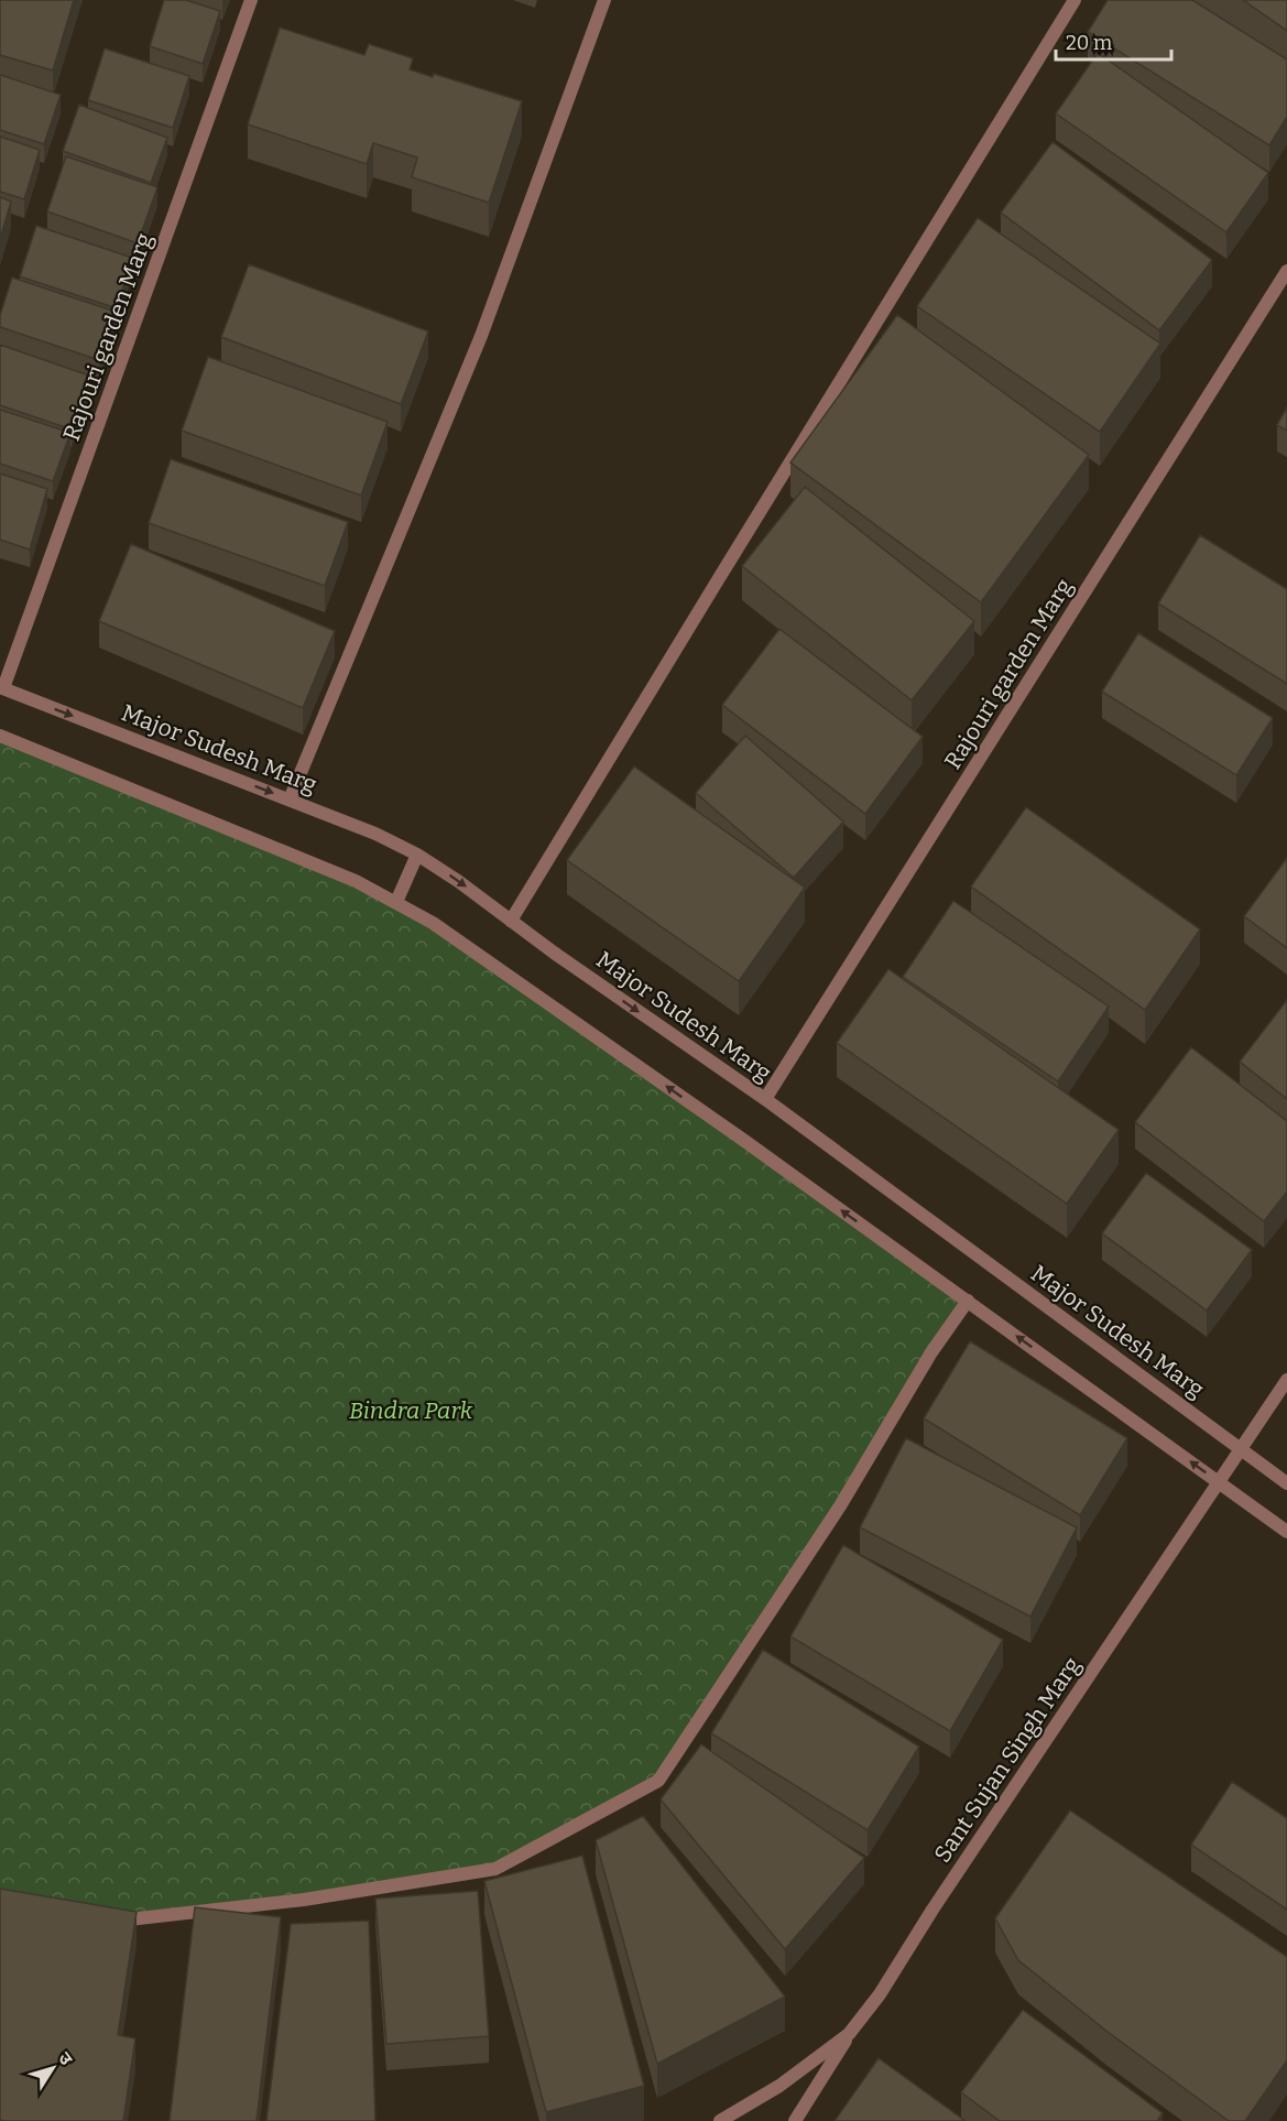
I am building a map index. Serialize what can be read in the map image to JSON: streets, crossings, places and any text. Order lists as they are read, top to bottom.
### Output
{
  "streets": {
    "street": ["Rajouri garden Marg", "Major Sudesh Marg", "Sant Sujan Singh Marg"]
  },
  "crossings": [
    ["Rajouri garden Marg", "Major Sudesh Marg"],
    ["Major Sudesh Marg", "Sant Sujan Singh Marg"]
  ],
  "parks": ["Bindra Park"],
  "scale_bar": "20 m",
  "north": "top right"
}
